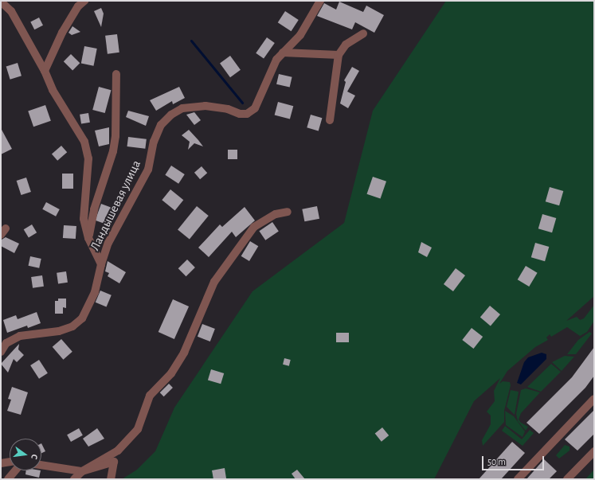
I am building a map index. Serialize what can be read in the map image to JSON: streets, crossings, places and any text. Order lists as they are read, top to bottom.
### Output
{
  "streets": {
    "street": ["Ландышевая улица"]
  },
  "scale_bar": "50 m",
  "north": "right"
}
